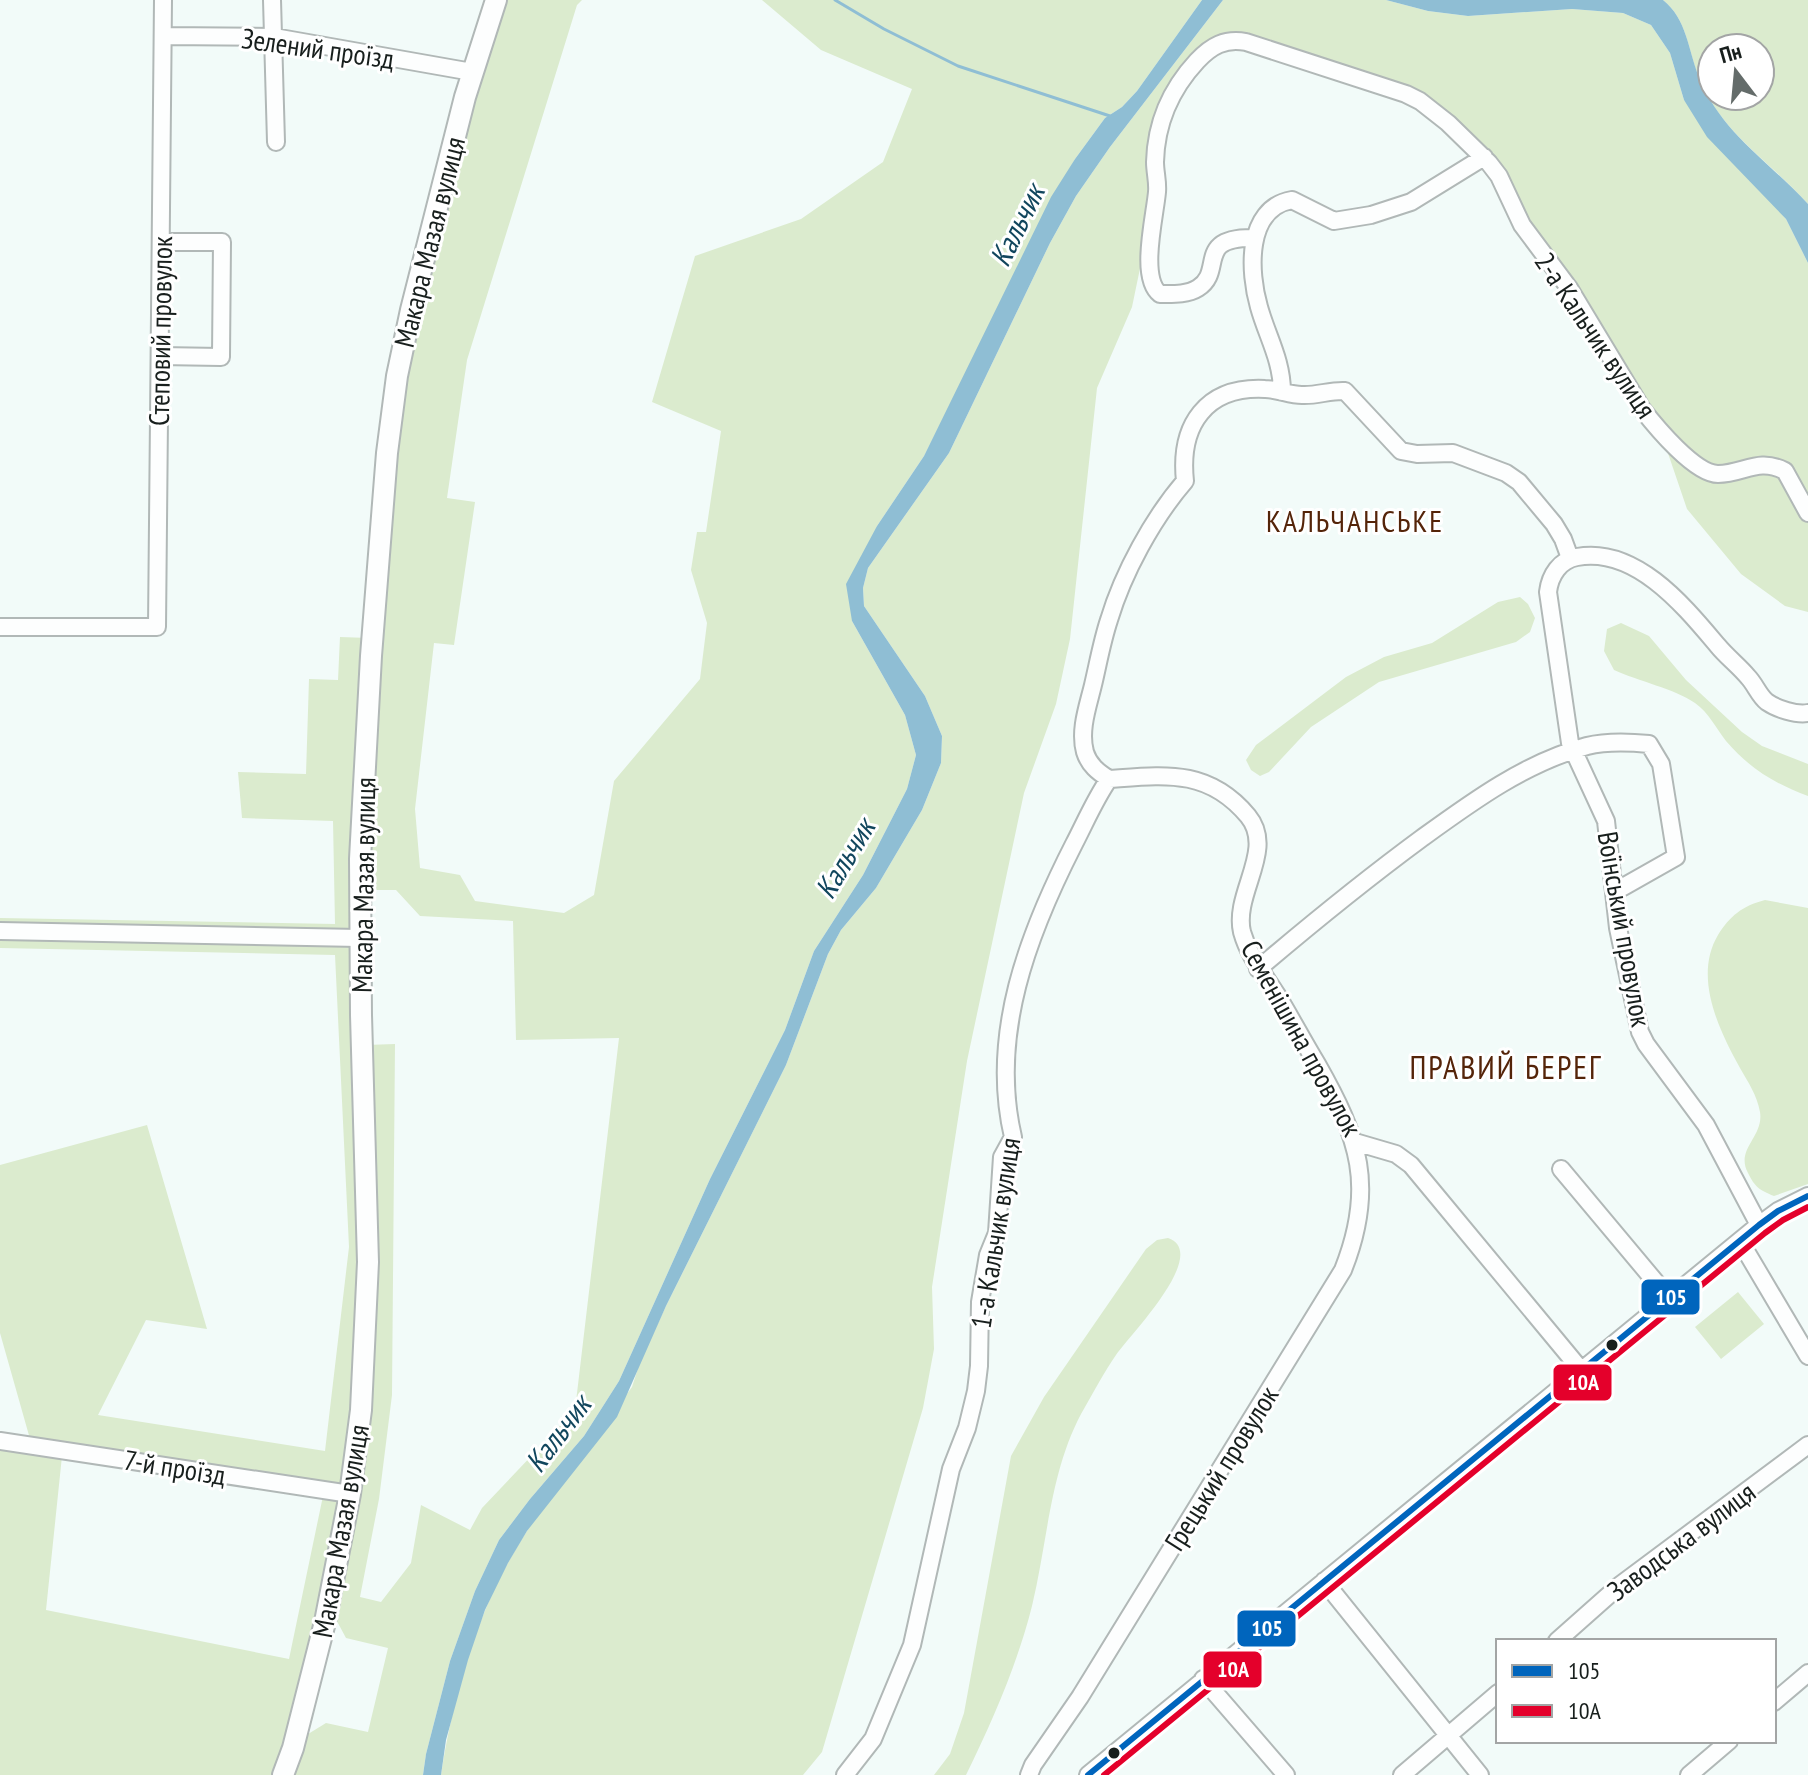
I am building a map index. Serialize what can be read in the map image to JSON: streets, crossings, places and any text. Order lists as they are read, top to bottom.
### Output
{
  "streets": {
    "main road": ["Макара Мазая вулиця"],
    "street": [
      "Зелений проїзд",
      "Степовий провулок",
      "2-а Кальчик вулиця",
      "Воїнський провулок",
      "Семенішина провулок",
      "1-а Кальчик вулиця",
      "7-й проїзд",
      "Грецький провулок",
      "Заводська вулиця"
    ]
  },
  "crossings": [
    ["Зелений проїзд", "Макара Мазая вулиця"],
    ["Зелений проїзд", "Степовий провулок"],
    ["Макара Мазая вулиця", "7-й проїзд"],
    ["Семенішина провулок", "1-а Кальчик вулиця"],
    ["Семенішина провулок", "Грецький провулок"]
  ],
  "districts": ["КАЛЬЧАНСЬКЕ", "ПРАВИЙ БЕРЕГ"],
  "water": ["Кальчик"],
  "lines": ["transit line 105", "transit line 10А"],
  "legend": ["105", "10А"],
  "north": "top"
}
